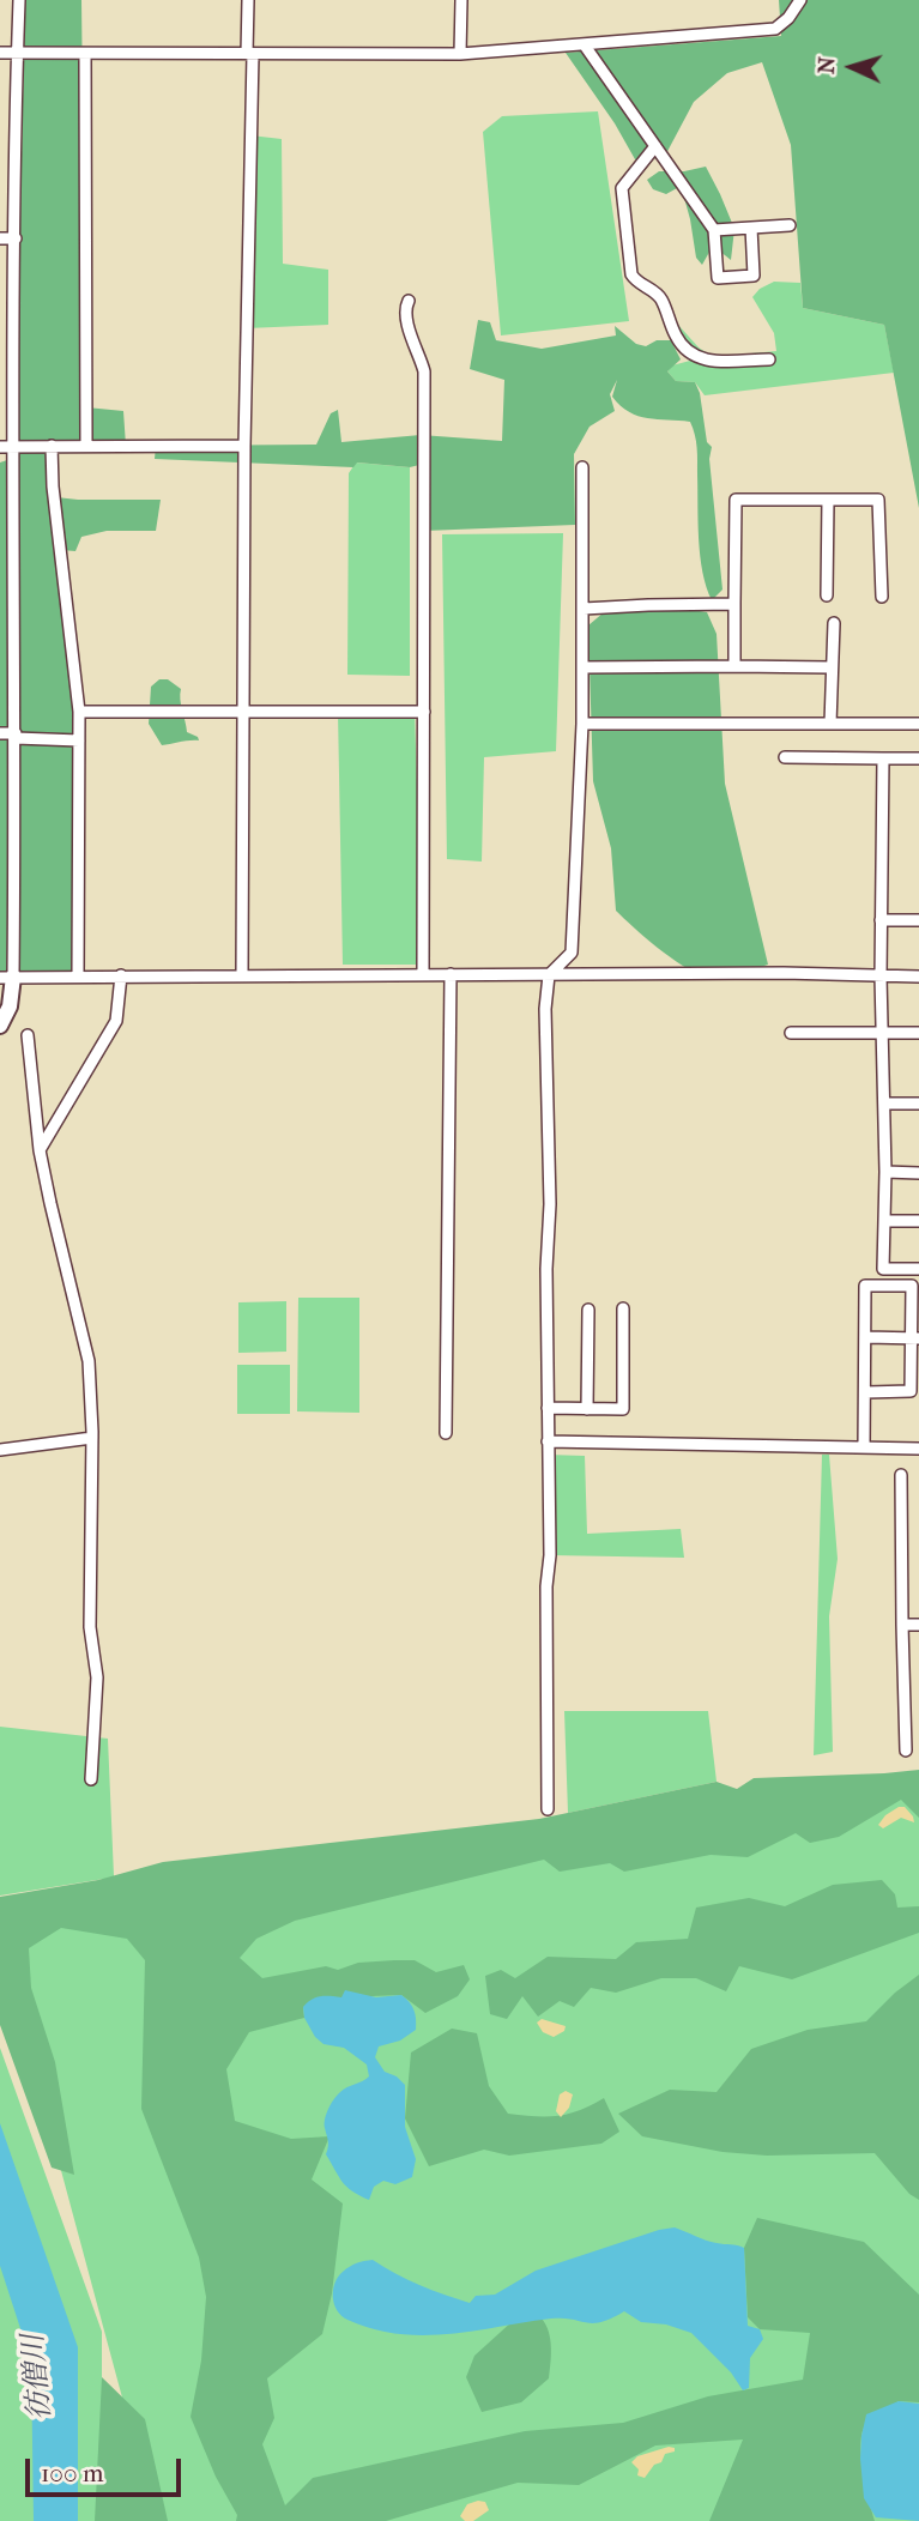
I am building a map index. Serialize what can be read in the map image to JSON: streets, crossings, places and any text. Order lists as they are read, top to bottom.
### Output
{
  "water": ["彷僧川"],
  "scale_bar": "100 m",
  "north": "left"
}
